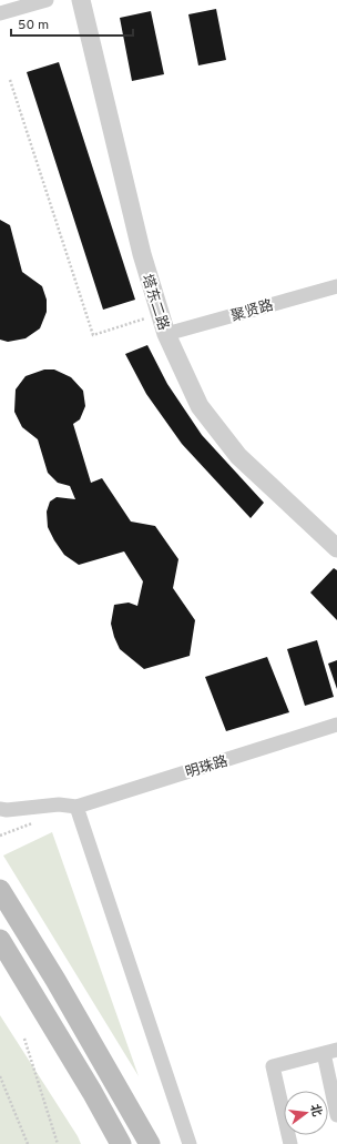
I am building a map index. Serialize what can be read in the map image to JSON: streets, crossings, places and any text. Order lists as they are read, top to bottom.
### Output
{
  "streets": {
    "street": ["塔东二路", "聚贤路", "明珠路"]
  },
  "crossings": [
    ["塔东二路", "聚贤路"]
  ],
  "scale_bar": "50 m",
  "north": "right"
}
